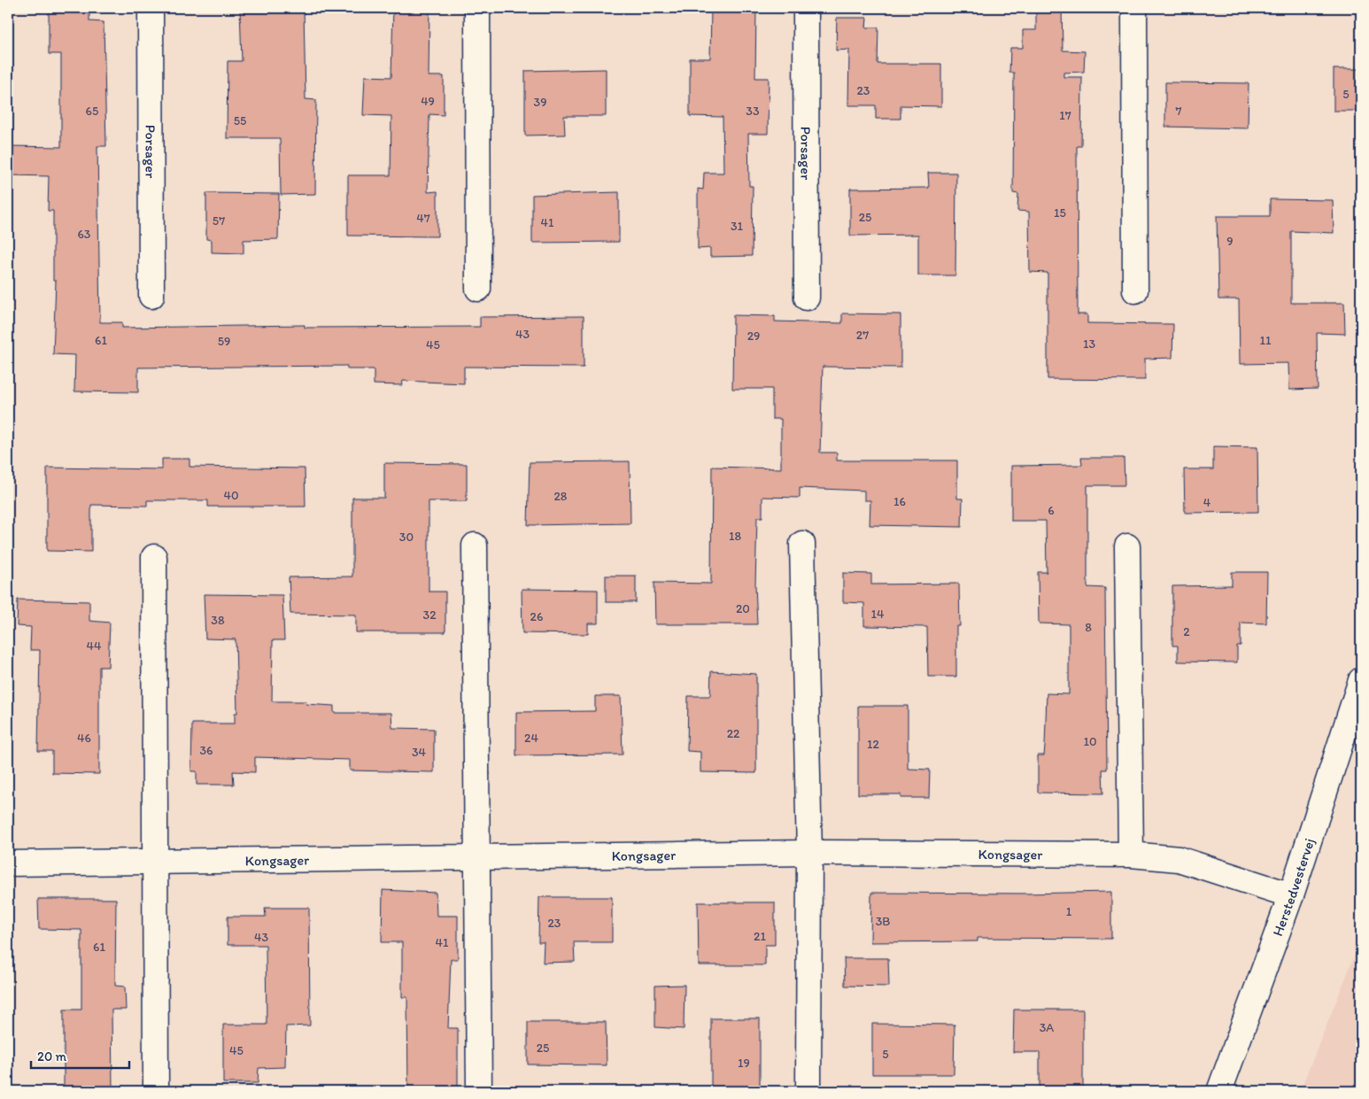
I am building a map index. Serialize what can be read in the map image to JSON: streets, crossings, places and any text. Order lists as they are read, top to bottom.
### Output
{
  "streets": {
    "street": ["Porsager", "Kongsager", "Herstedvestervej"]
  },
  "crossings": [
    ["Kongsager", "Herstedvestervej"]
  ],
  "house_numbers": [
    "23",
    "5",
    "49",
    "39",
    "65",
    "33",
    "7",
    "17",
    "55",
    "15",
    "25",
    "47",
    "57",
    "41",
    "31",
    "63",
    "9",
    "43",
    "27",
    "29",
    "61",
    "11",
    "59",
    "13",
    "45",
    "40",
    "28",
    "16",
    "4",
    "6",
    "18",
    "30",
    "20",
    "14",
    "32",
    "26",
    "38",
    "8",
    "2",
    "44",
    "22",
    "46",
    "24",
    "10",
    "12",
    "36",
    "34",
    "1",
    "3B",
    "23",
    "21",
    "43",
    "41",
    "61",
    "3A",
    "25",
    "45",
    "5",
    "19"
  ],
  "scale_bar": "20 m"
}
